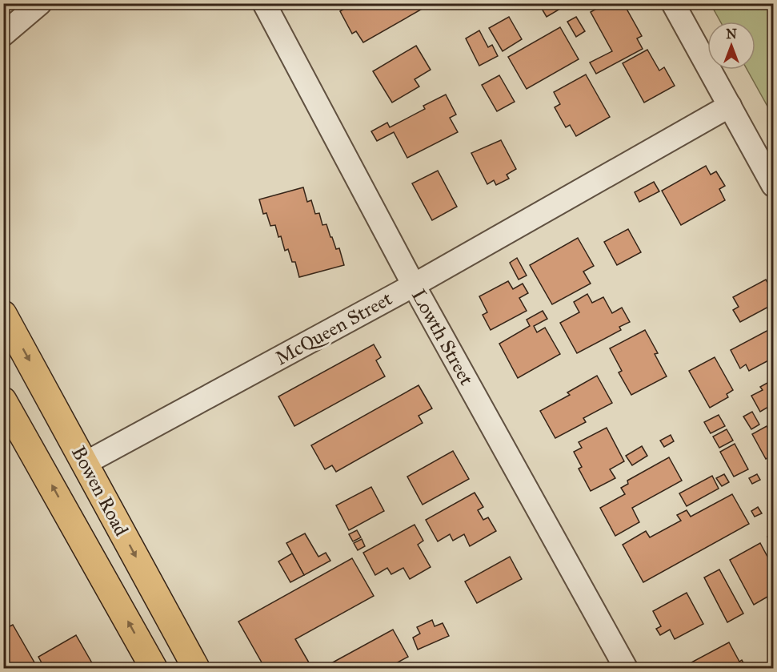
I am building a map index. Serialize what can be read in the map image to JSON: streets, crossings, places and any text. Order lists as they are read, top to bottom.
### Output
{
  "streets": {
    "main road": ["Bowen Road"],
    "street": ["McQueen Street", "Lowth Street"]
  },
  "crossings": [
    ["McQueen Street", "Lowth Street"],
    ["McQueen Street", "Bowen Road"]
  ],
  "north": "top"
}
